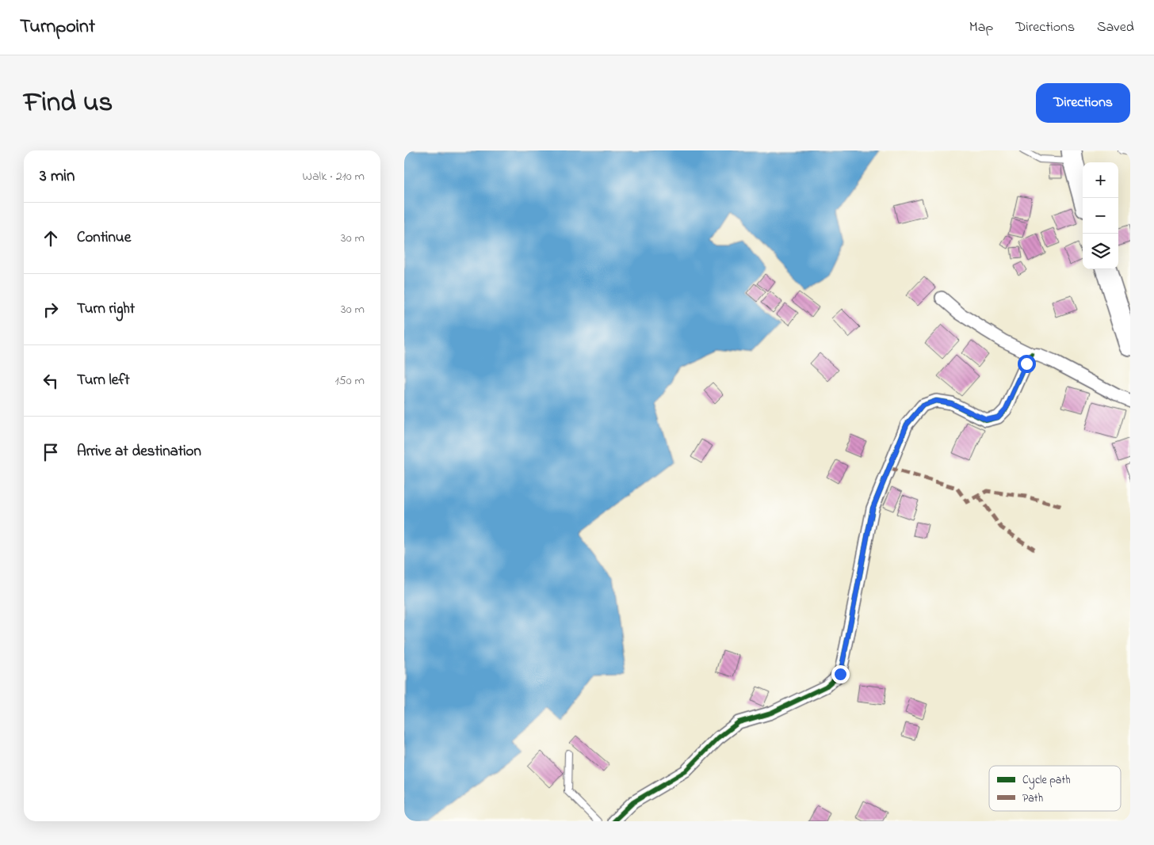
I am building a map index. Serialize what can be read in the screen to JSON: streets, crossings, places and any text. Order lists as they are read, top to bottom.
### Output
{
  "legend": ["Cycle path", "Path"],
  "page": {
    "header": "Turnpoint",
    "nav": ["Map", "Directions", "Saved"],
    "title": "Find us",
    "buttons": "Directions",
    "heading": ["3 min", "Walk · 210 m"],
    "map_buttons": ["+", "−"],
    "list": [
      ["Continue", "30 m"],
      ["Turn right", "30 m"],
      ["Turn left", "150 m"],
      "Arrive at destination"
    ]
  }
}
